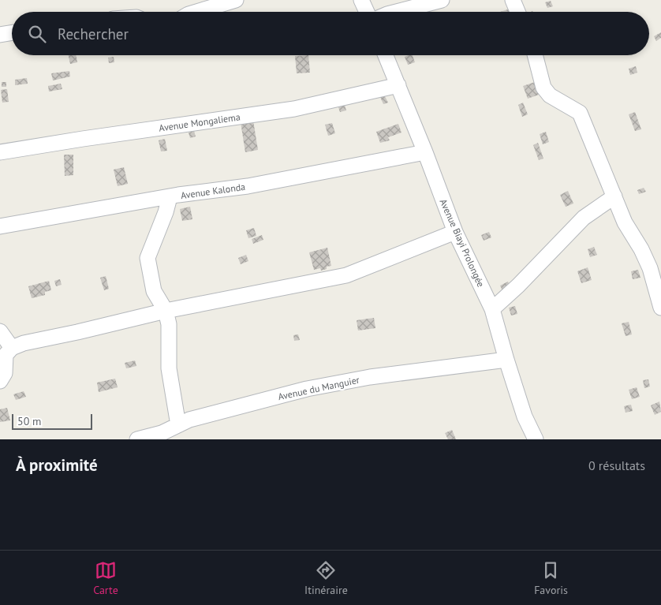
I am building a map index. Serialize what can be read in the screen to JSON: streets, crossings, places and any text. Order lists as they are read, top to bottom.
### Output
{
  "streets": {
    "street": [
      "Avenue Mongaliema",
      "Avenue Kalonda",
      "Avenue Biayi Prolongée",
      "Avenue du Manguier"
    ]
  },
  "crossings": [
    ["Avenue Mongaliema", "Avenue Biayi Prolongée"],
    ["Avenue Kalonda", "Avenue Biayi Prolongée"],
    ["Avenue Biayi Prolongée", "Avenue du Manguier"]
  ],
  "scale_bar": "50 m",
  "page": {
    "search": "Rechercher",
    "scale": "50 m",
    "heading": ["À proximité", "0 résultats"],
    "nav": ["Carte", "Itinéraire", "Favoris"]
  }
}
